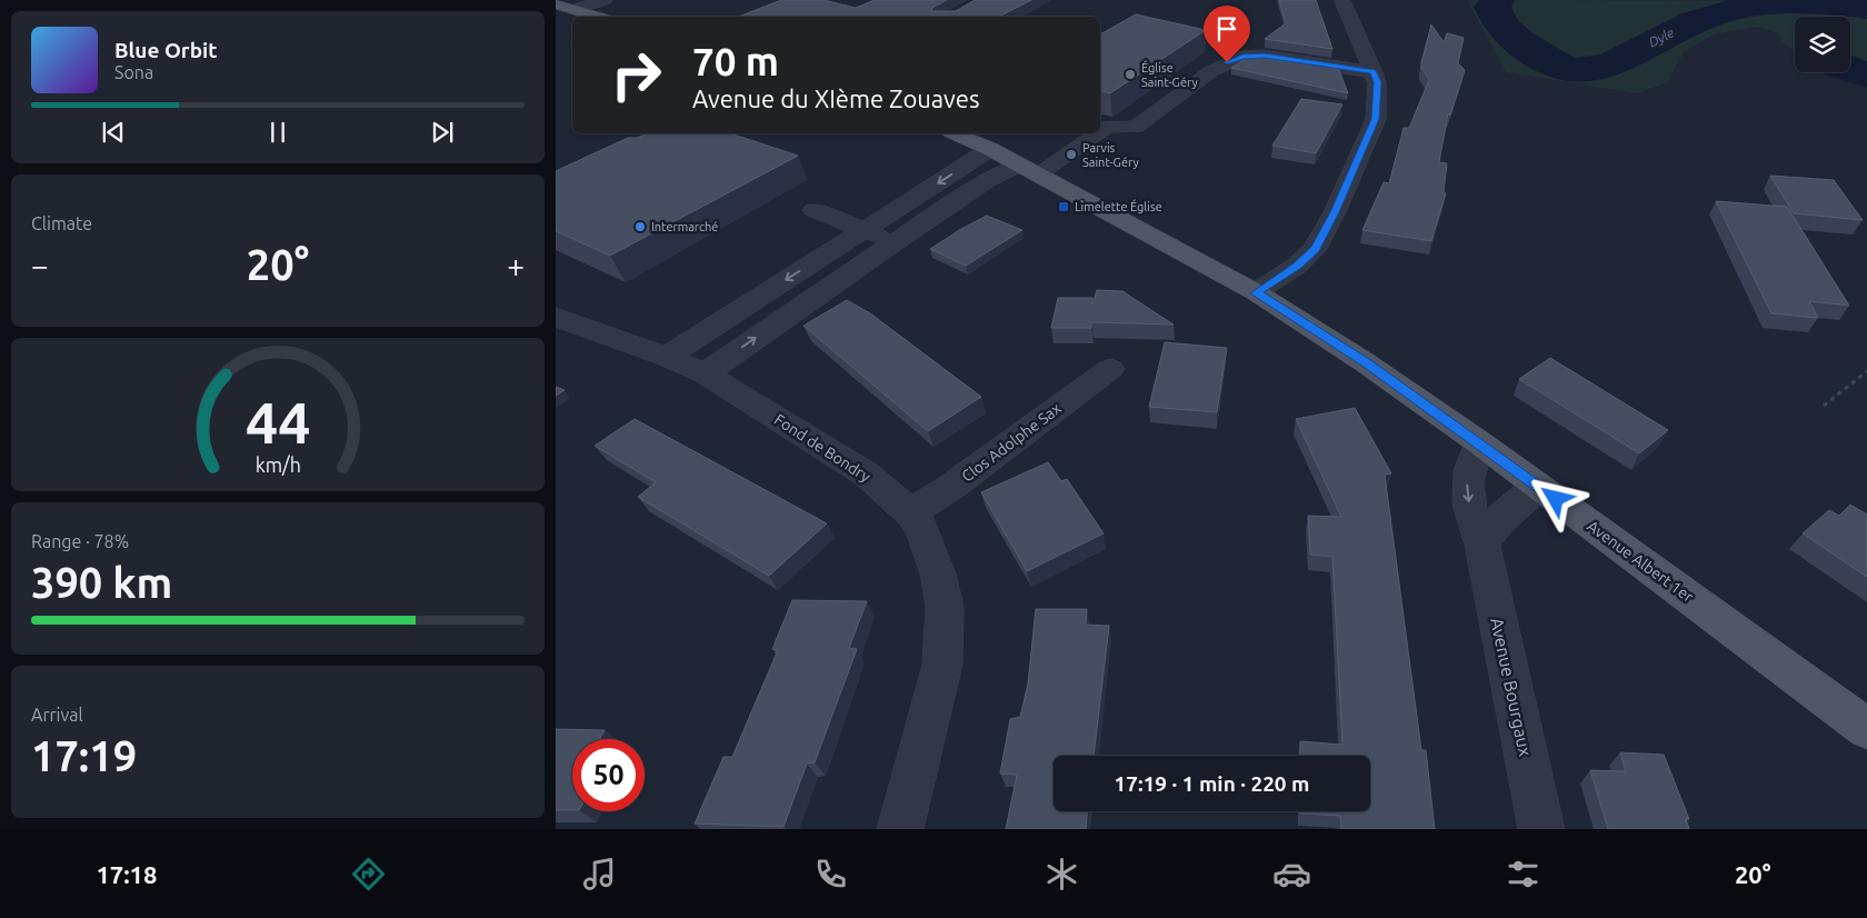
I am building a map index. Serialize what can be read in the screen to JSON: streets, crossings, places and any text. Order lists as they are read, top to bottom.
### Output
{
  "streets": {
    "main road": ["Avenue Albert 1er"],
    "street": ["Clos Adolphe Sax", "Fond de Bondry", "Avenue Bourgaux"]
  },
  "crossings": [
    ["Clos Adolphe Sax", "Fond de Bondry"],
    ["Avenue Albert 1er", "Avenue Bourgaux"]
  ],
  "water": ["Dyle"],
  "places": {
    "other": ["Église Saint-Géry", "Parvis Saint-Géry", "Intermarché"],
    "transit": ["Limelette Église"]
  },
  "page": {
    "turn": ["70 m", "Avenue du XIème Zouaves"],
    "song": ["Blue Orbit", "Sona"],
    "tile": [
      "Climate",
      ["Range · 78%", "390 km"],
      ["Arrival", "17:19"]
    ],
    "heat": ["−", "20°", "+"],
    "limit": "50",
    "trip": "17:19 · 1 min · 220 m",
    "tabs": ["17:18", "20°"],
    "gauge": ["44", "km/h"]
  }
}
